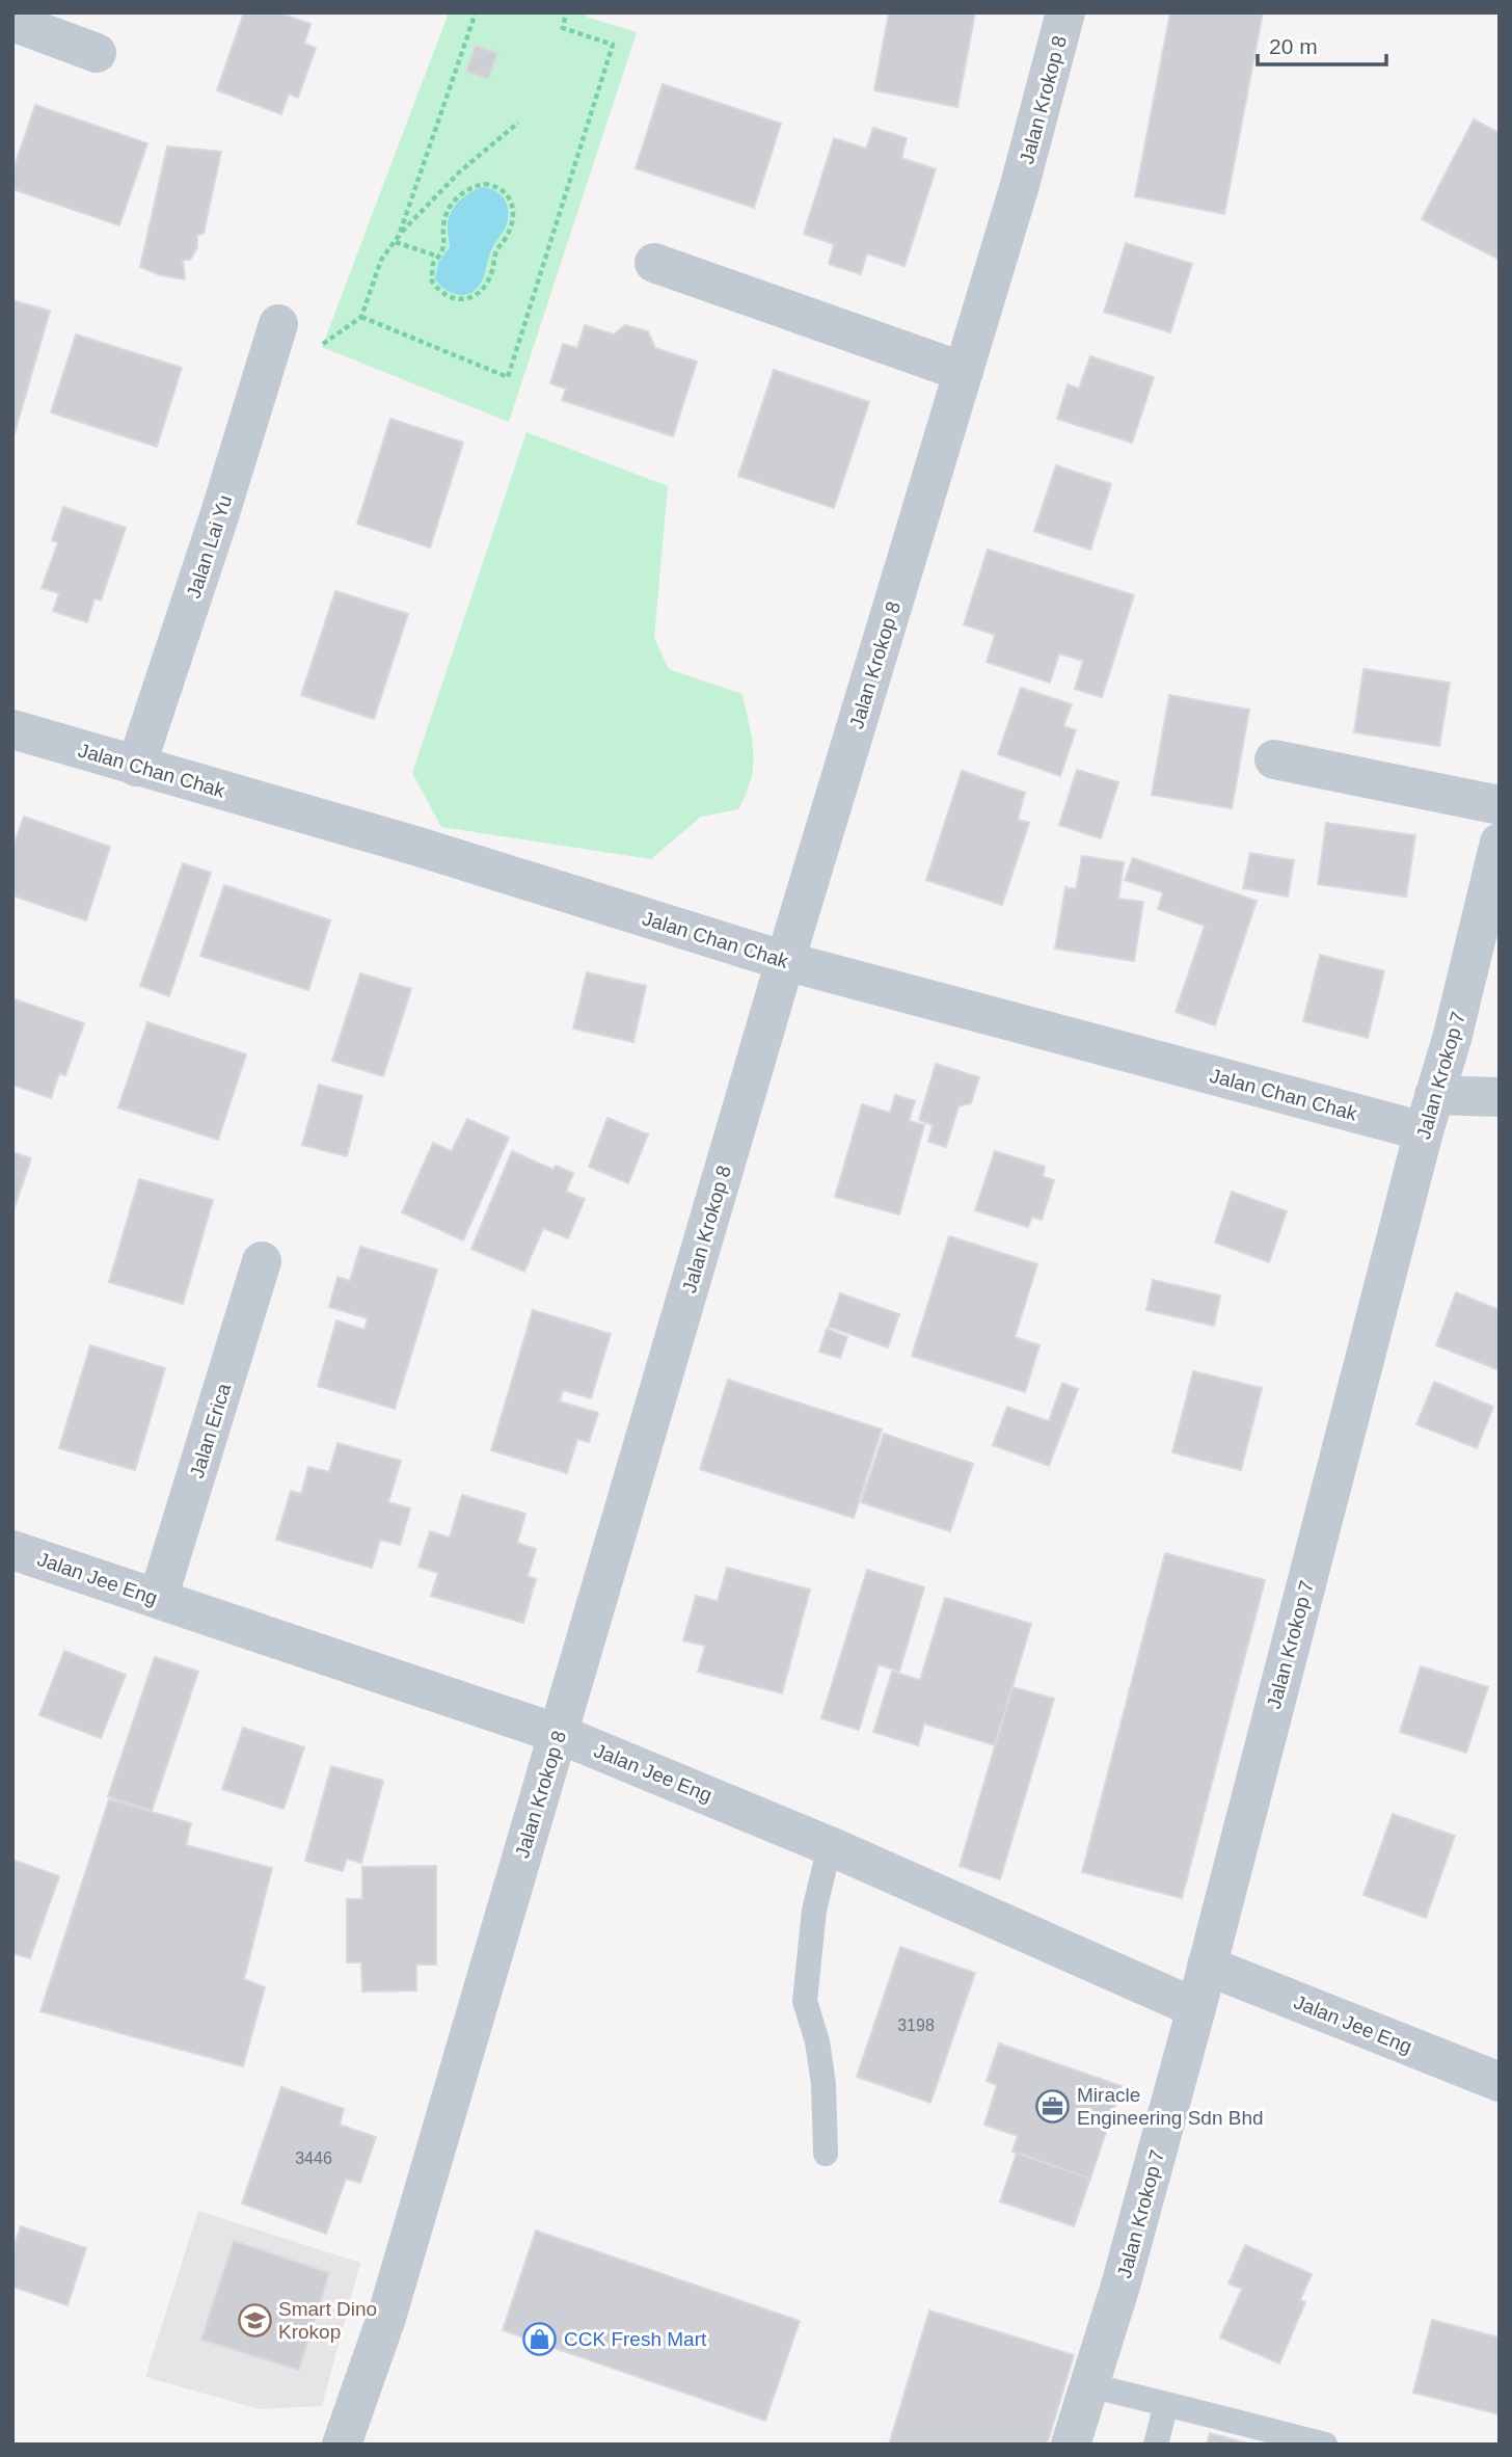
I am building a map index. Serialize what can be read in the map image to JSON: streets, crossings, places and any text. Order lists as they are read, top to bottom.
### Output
{
  "streets": {
    "street": [
      "Jalan Krokop 8",
      "Jalan Lai Yu",
      "Jalan Chan Chak",
      "Jalan Krokop 7",
      "Jalan Erica",
      "Jalan Jee Eng"
    ]
  },
  "crossings": [
    ["Jalan Krokop 8", "Jalan Chan Chak"],
    ["Jalan Krokop 8", "Jalan Jee Eng"],
    ["Jalan Lai Yu", "Jalan Chan Chak"],
    ["Jalan Chan Chak", "Jalan Krokop 7"],
    ["Jalan Krokop 7", "Jalan Jee Eng"],
    ["Jalan Erica", "Jalan Jee Eng"]
  ],
  "places": {
    "office": ["Miracle Engineering Sdn Bhd"],
    "school or university": ["Smart Dino Krokop"],
    "shop": ["CCK Fresh Mart"]
  },
  "house_numbers": ["3198", "3446"],
  "scale_bar": "20 m"
}
